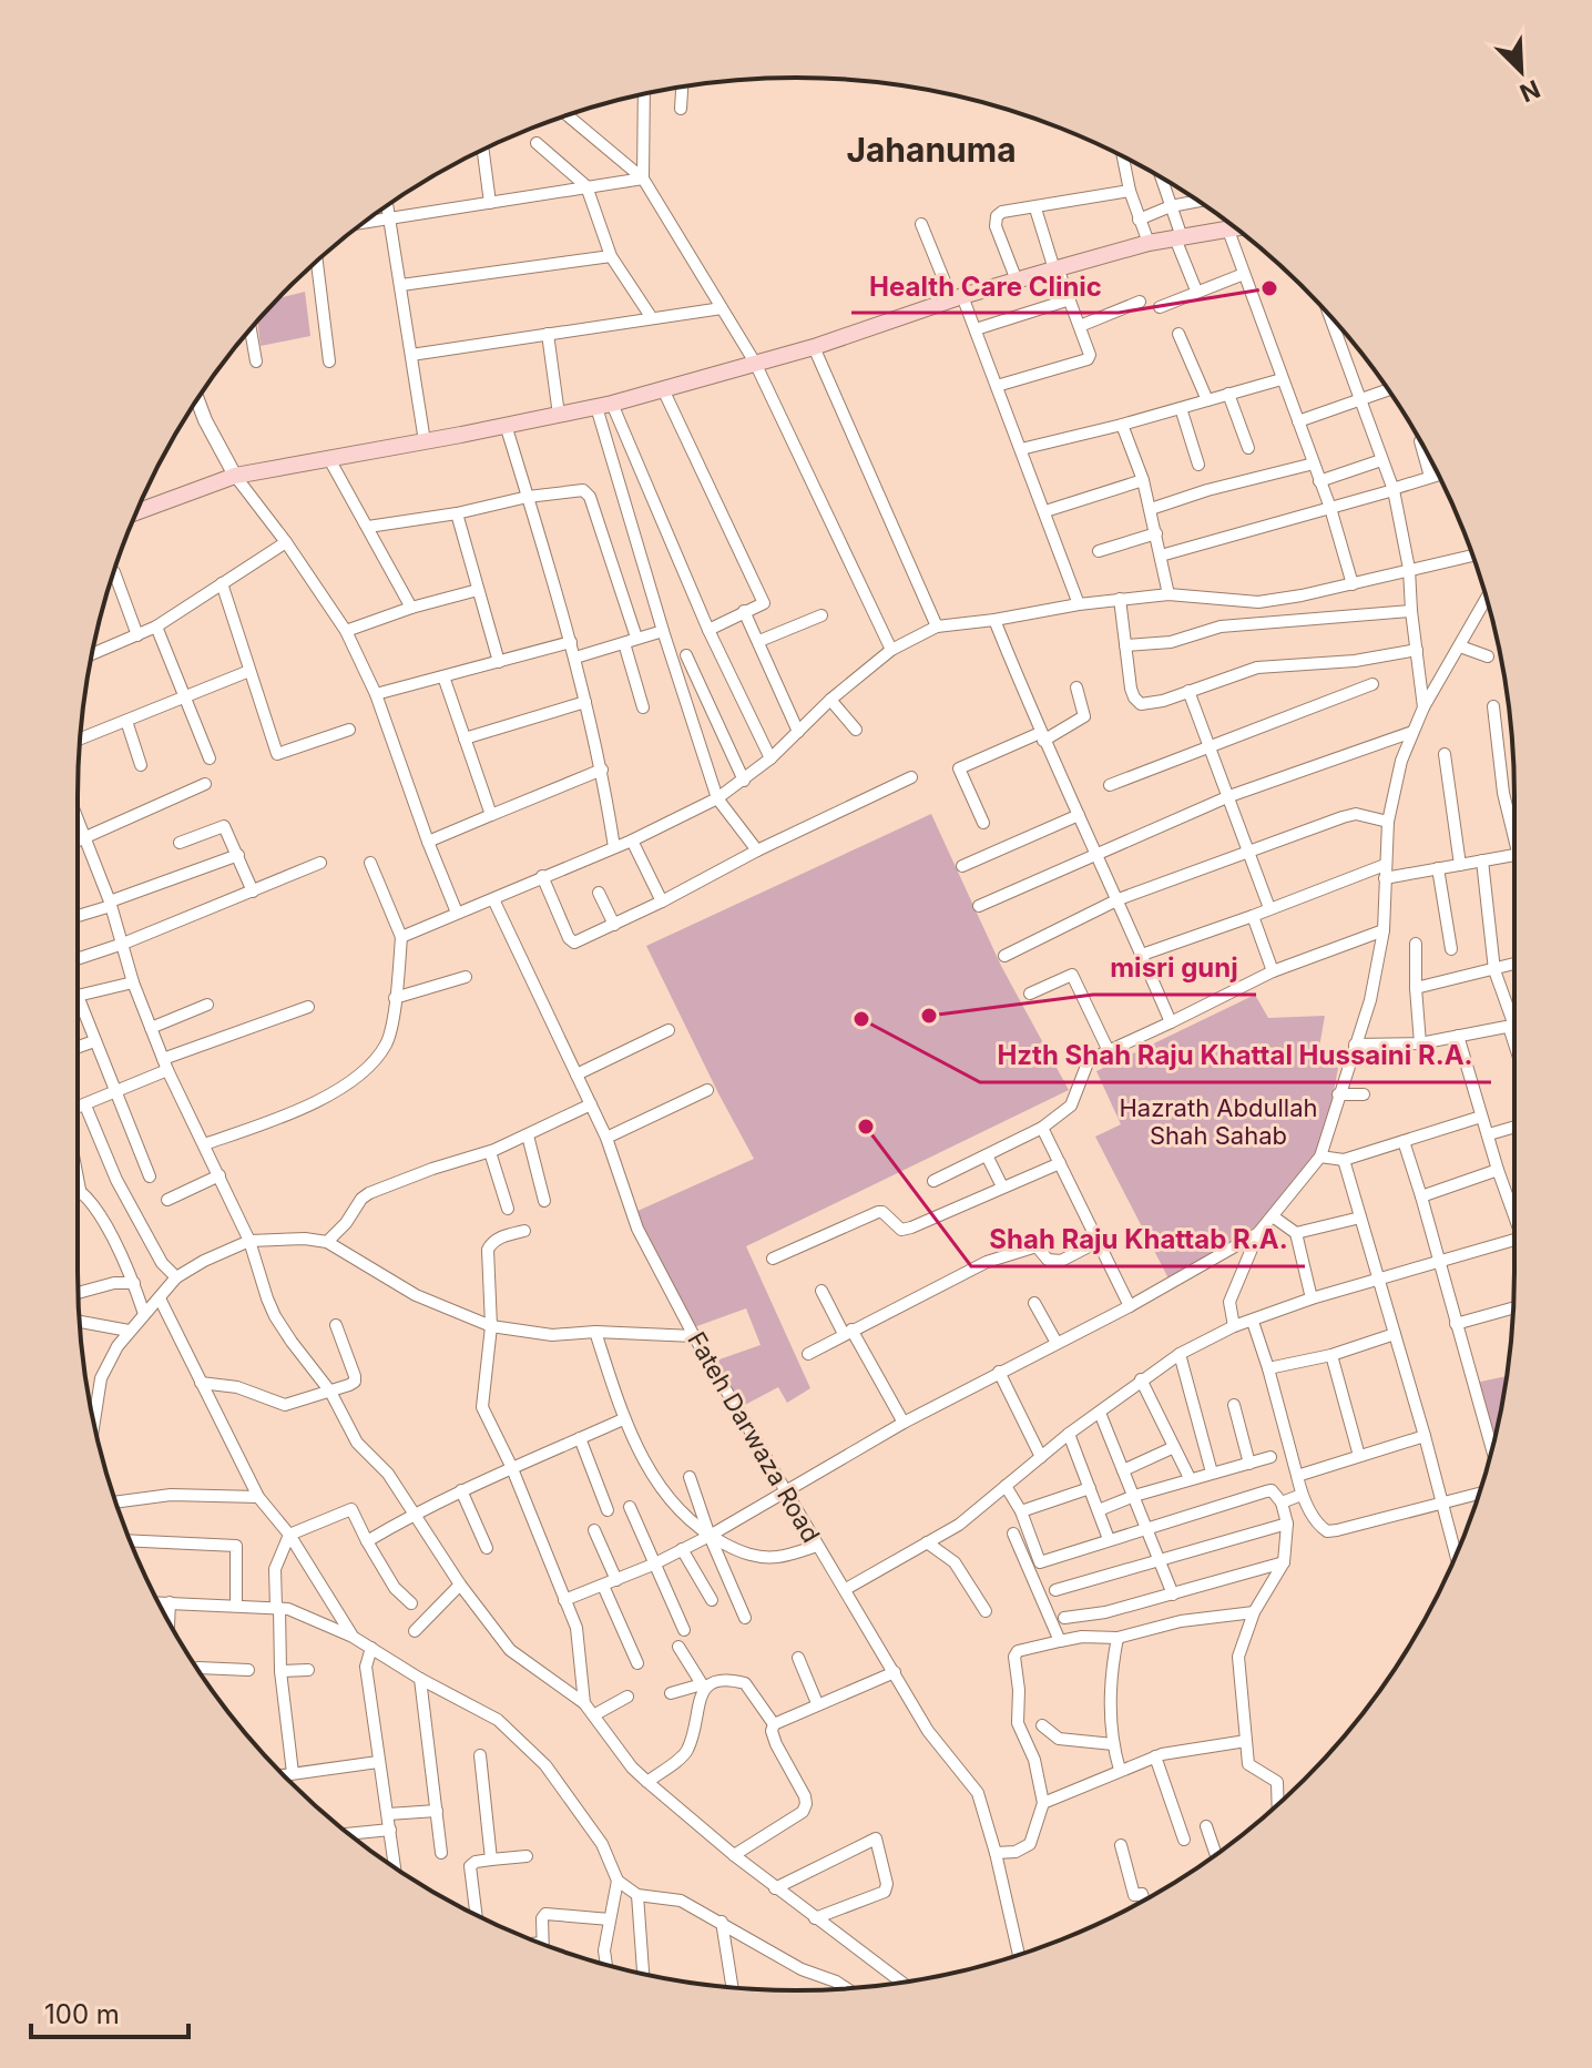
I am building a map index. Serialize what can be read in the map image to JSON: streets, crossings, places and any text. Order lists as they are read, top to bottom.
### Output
{
  "streets": {
    "street": ["Fateh Darwaza Road"]
  },
  "districts": ["Jahanuma"],
  "parks": ["Hazrath Abdullah Shah Sahab"],
  "places": [
    "Health Care Clinic",
    "misri gunj",
    "Hzth Shah Raju Khattal Hussaini R.A.",
    "Shah Raju Khattab R.A."
  ],
  "scale_bar": "100 m",
  "north": "bottom right"
}
